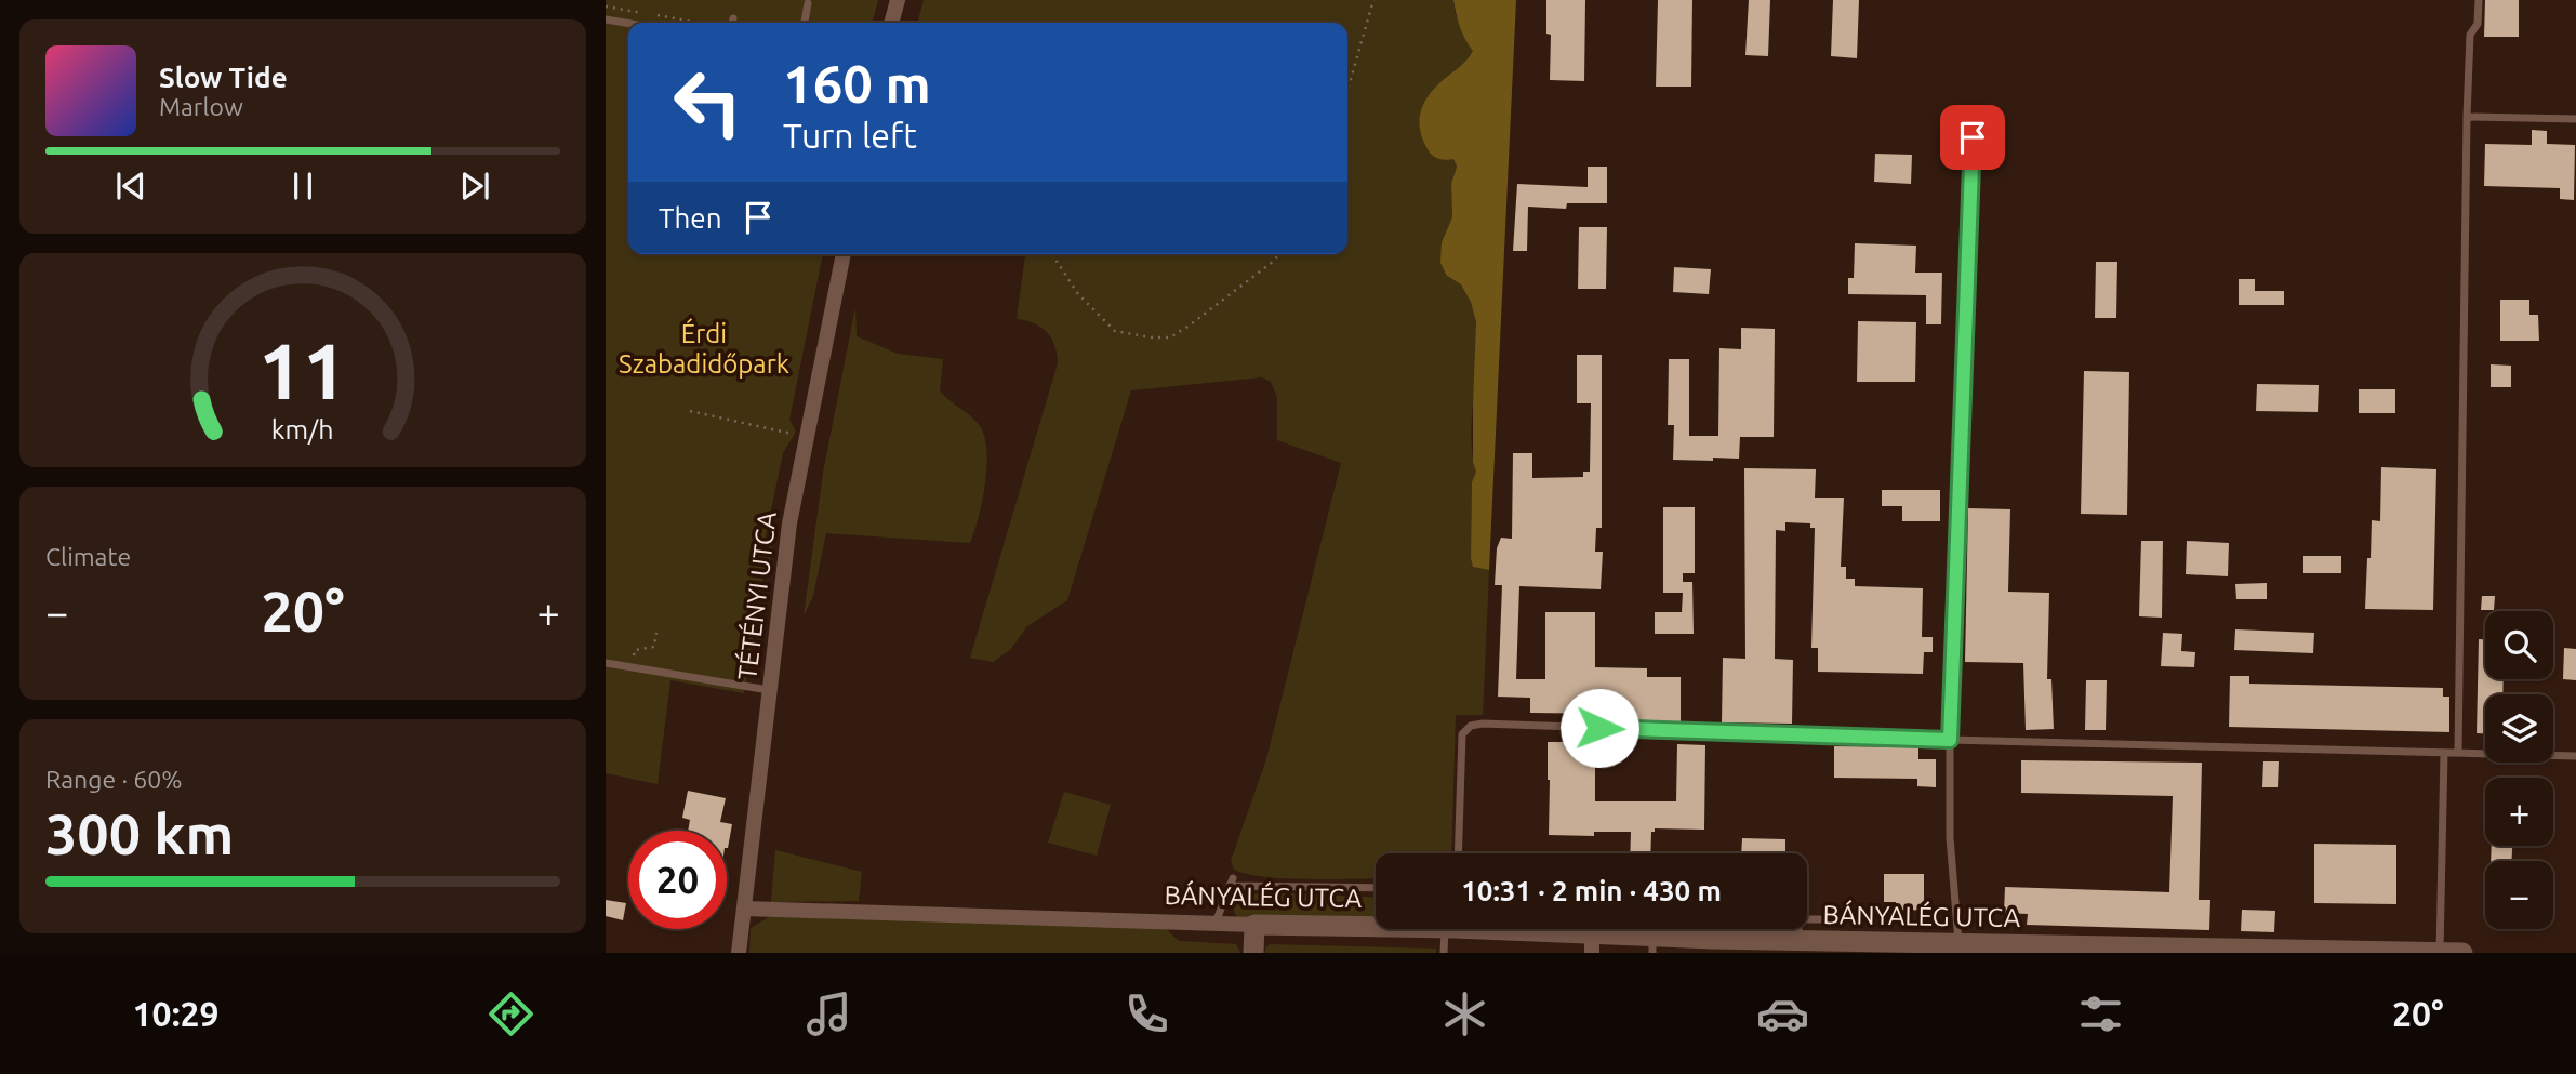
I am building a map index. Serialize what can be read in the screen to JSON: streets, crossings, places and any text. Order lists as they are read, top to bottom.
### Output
{
  "streets": {
    "street": ["TÉTÉNYI UTCA", "BÁNYALÉG UTCA"]
  },
  "crossings": [
    ["TÉTÉNYI UTCA", "BÁNYALÉG UTCA"]
  ],
  "parks": ["Érdi Szabadidőpark"],
  "page": {
    "turn": ["160 m", "Turn left"],
    "song": ["Slow Tide", "Marlow"],
    "then": "Then",
    "tile": [
      "Climate",
      ["Range · 60%", "300 km"]
    ],
    "heat": ["−", "20°", "+"],
    "map_buttons": ["+", "−"],
    "limit": "20",
    "trip": "10:31 · 2 min · 430 m",
    "tabs": ["10:29", "20°"],
    "gauge": ["11", "km/h"]
  }
}
